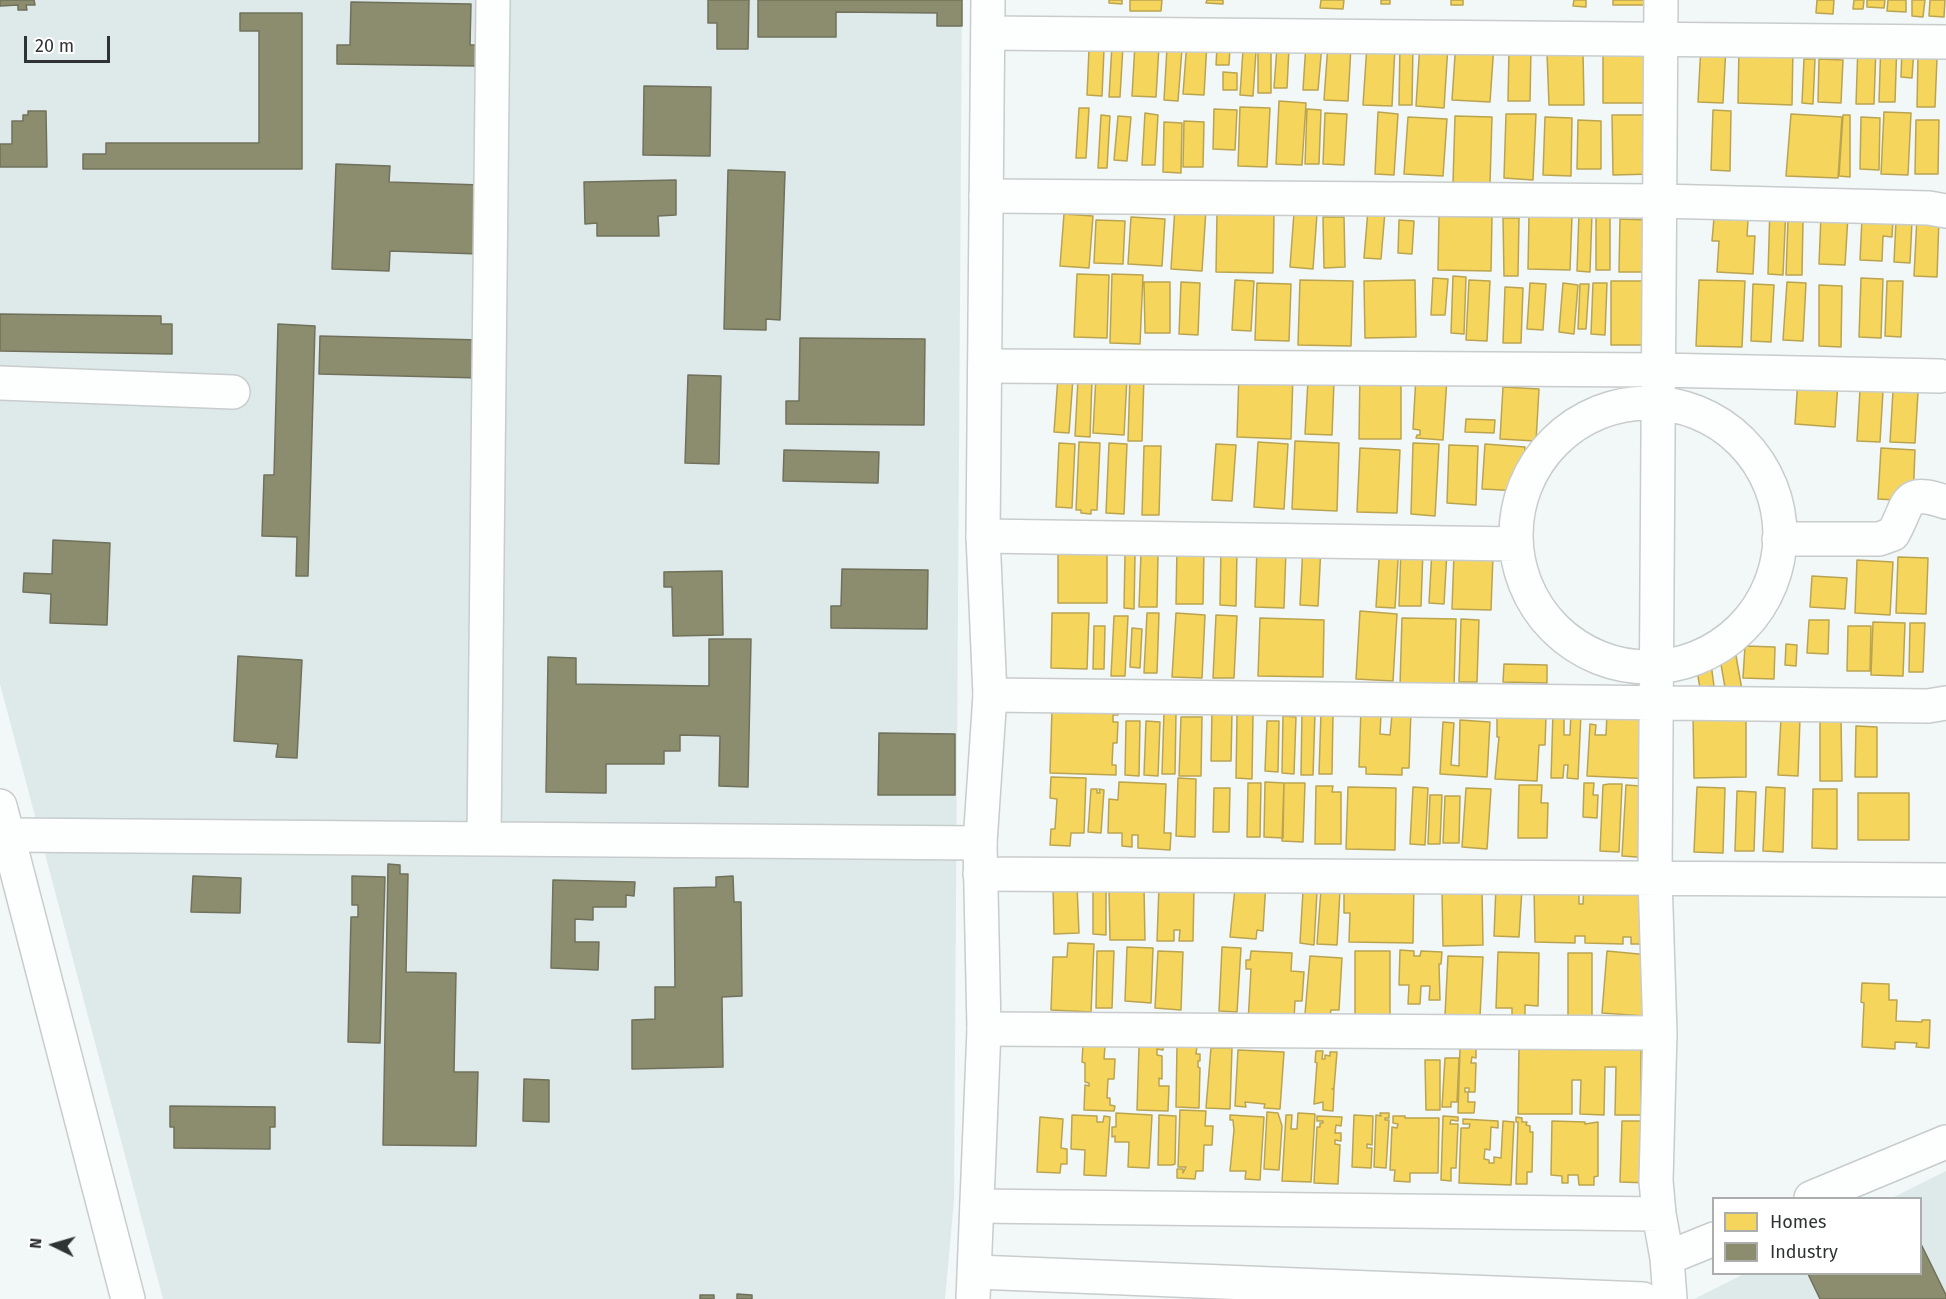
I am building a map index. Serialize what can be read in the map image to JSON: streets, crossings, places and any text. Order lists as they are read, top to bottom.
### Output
{
  "legend": ["Homes", "Industry"],
  "scale_bar": "20 m",
  "north": "left"
}
